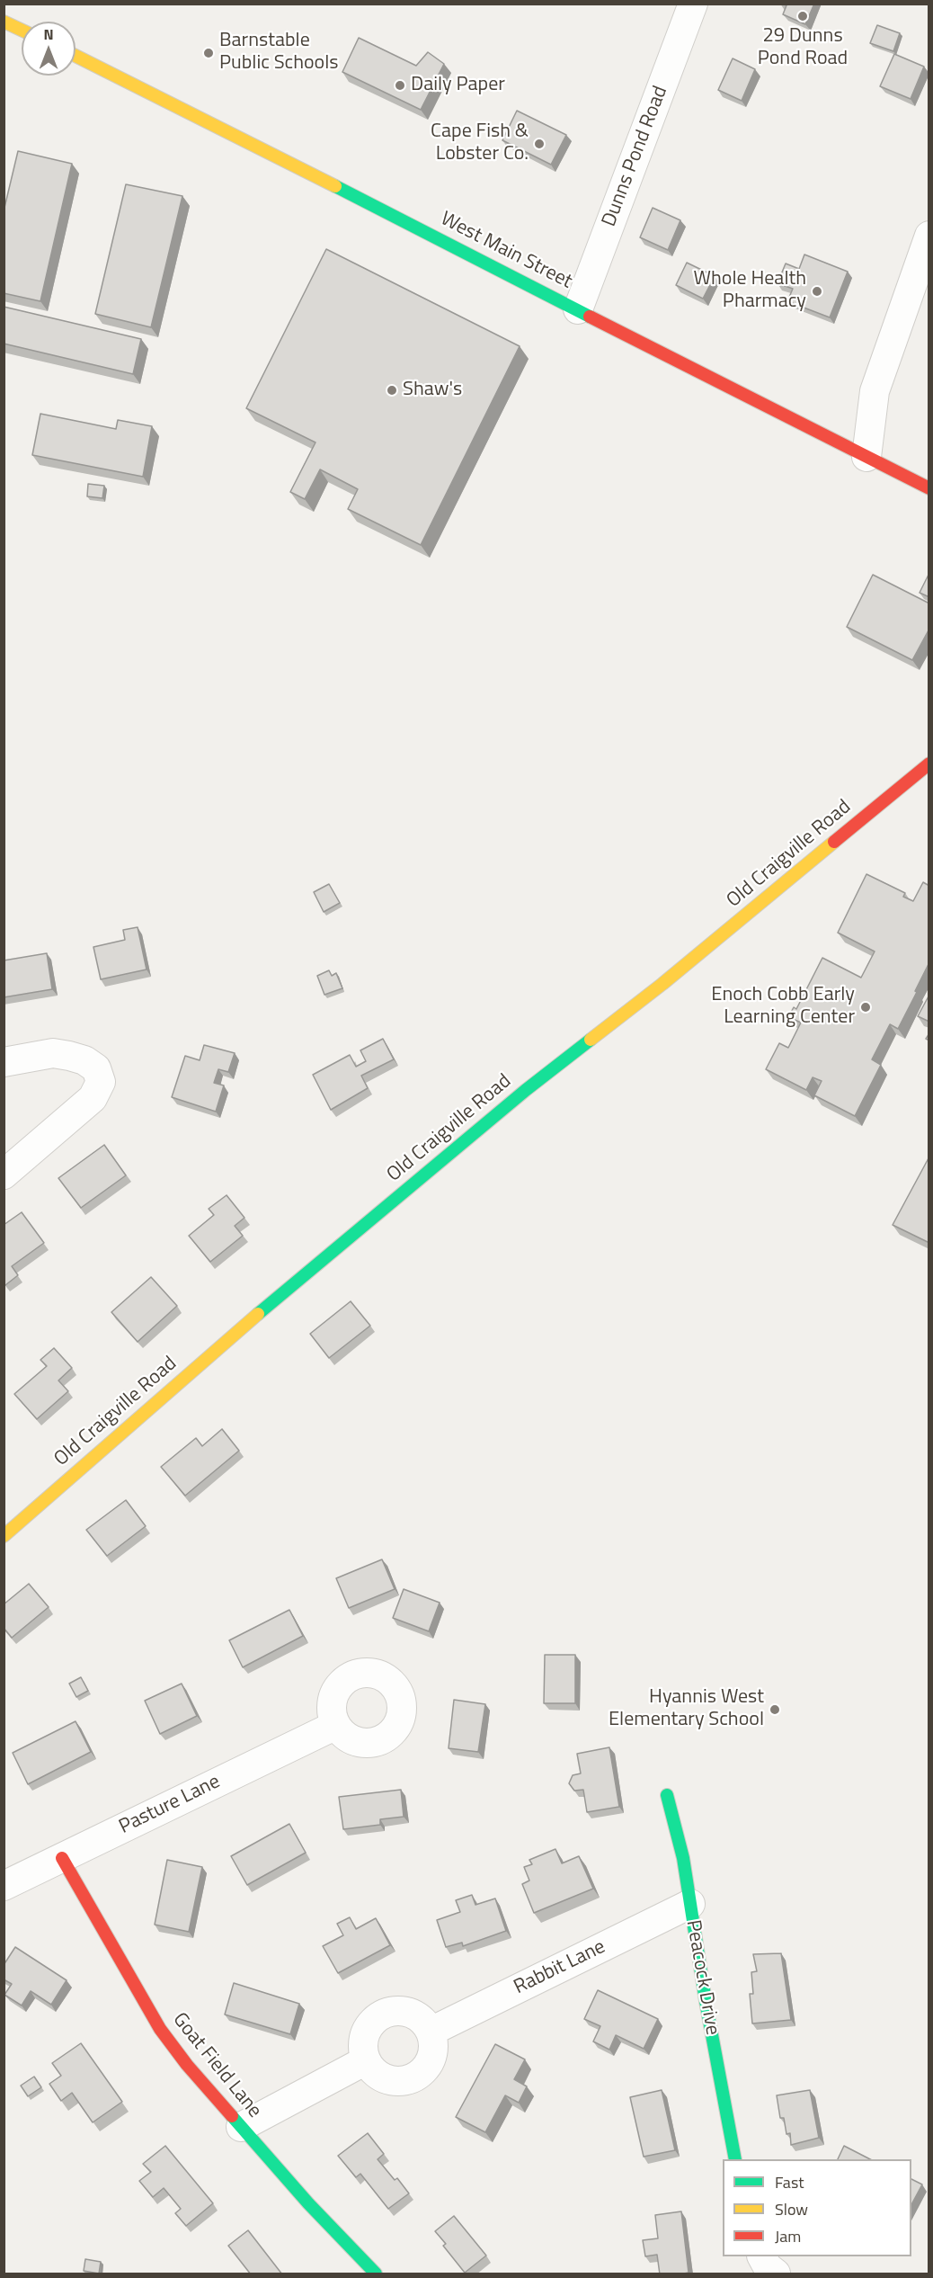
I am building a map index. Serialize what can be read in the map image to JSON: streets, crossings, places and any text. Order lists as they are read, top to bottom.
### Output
{
  "streets": {
    "street": [
      "Dunns Pond Road",
      "West Main Street",
      "Old Craigville Road",
      "Pasture Lane",
      "Rabbit Lane",
      "Peacock Drive",
      "Goat Field Lane"
    ]
  },
  "crossings": [
    ["Dunns Pond Road", "West Main Street"],
    ["Pasture Lane", "Goat Field Lane"],
    ["Rabbit Lane", "Peacock Drive"]
  ],
  "places": [
    "29 Dunns Pond Road",
    "Barnstable Public Schools",
    "Daily Paper",
    "Cape Fish & Lobster Co.",
    "Whole Health Pharmacy",
    "Shaw's",
    "Enoch Cobb Early Learning Center",
    "Hyannis West Elementary School"
  ],
  "legend": ["Fast", "Slow", "Jam"],
  "north": "top"
}
